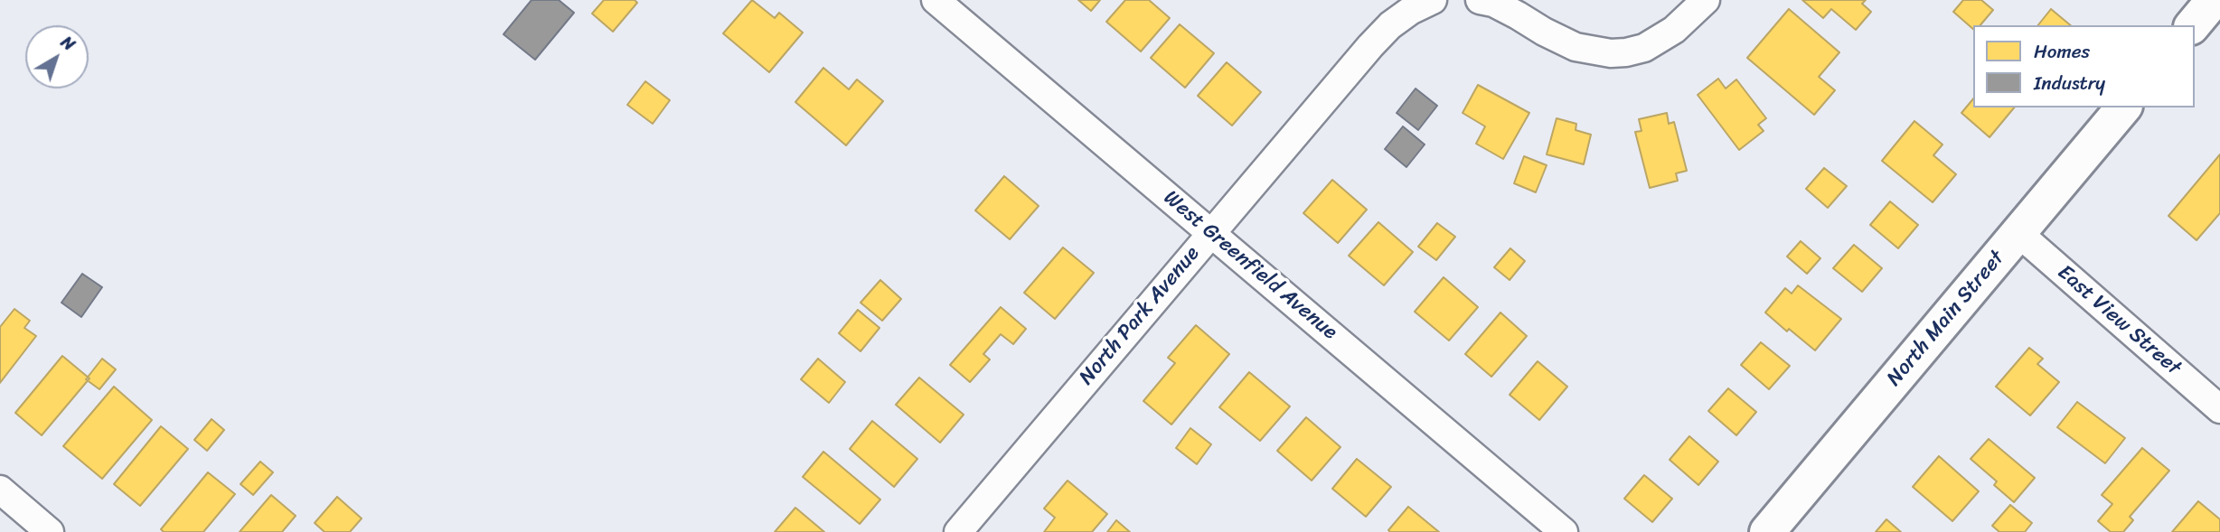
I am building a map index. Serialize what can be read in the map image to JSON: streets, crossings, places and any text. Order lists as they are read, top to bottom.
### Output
{
  "streets": {
    "street": [
      "West Greenfield Avenue",
      "North Park Avenue",
      "North Main Street",
      "East View Street"
    ]
  },
  "crossings": [
    ["West Greenfield Avenue", "North Park Avenue"],
    ["North Main Street", "East View Street"]
  ],
  "legend": ["Homes", "Industry"],
  "north": "top right"
}
